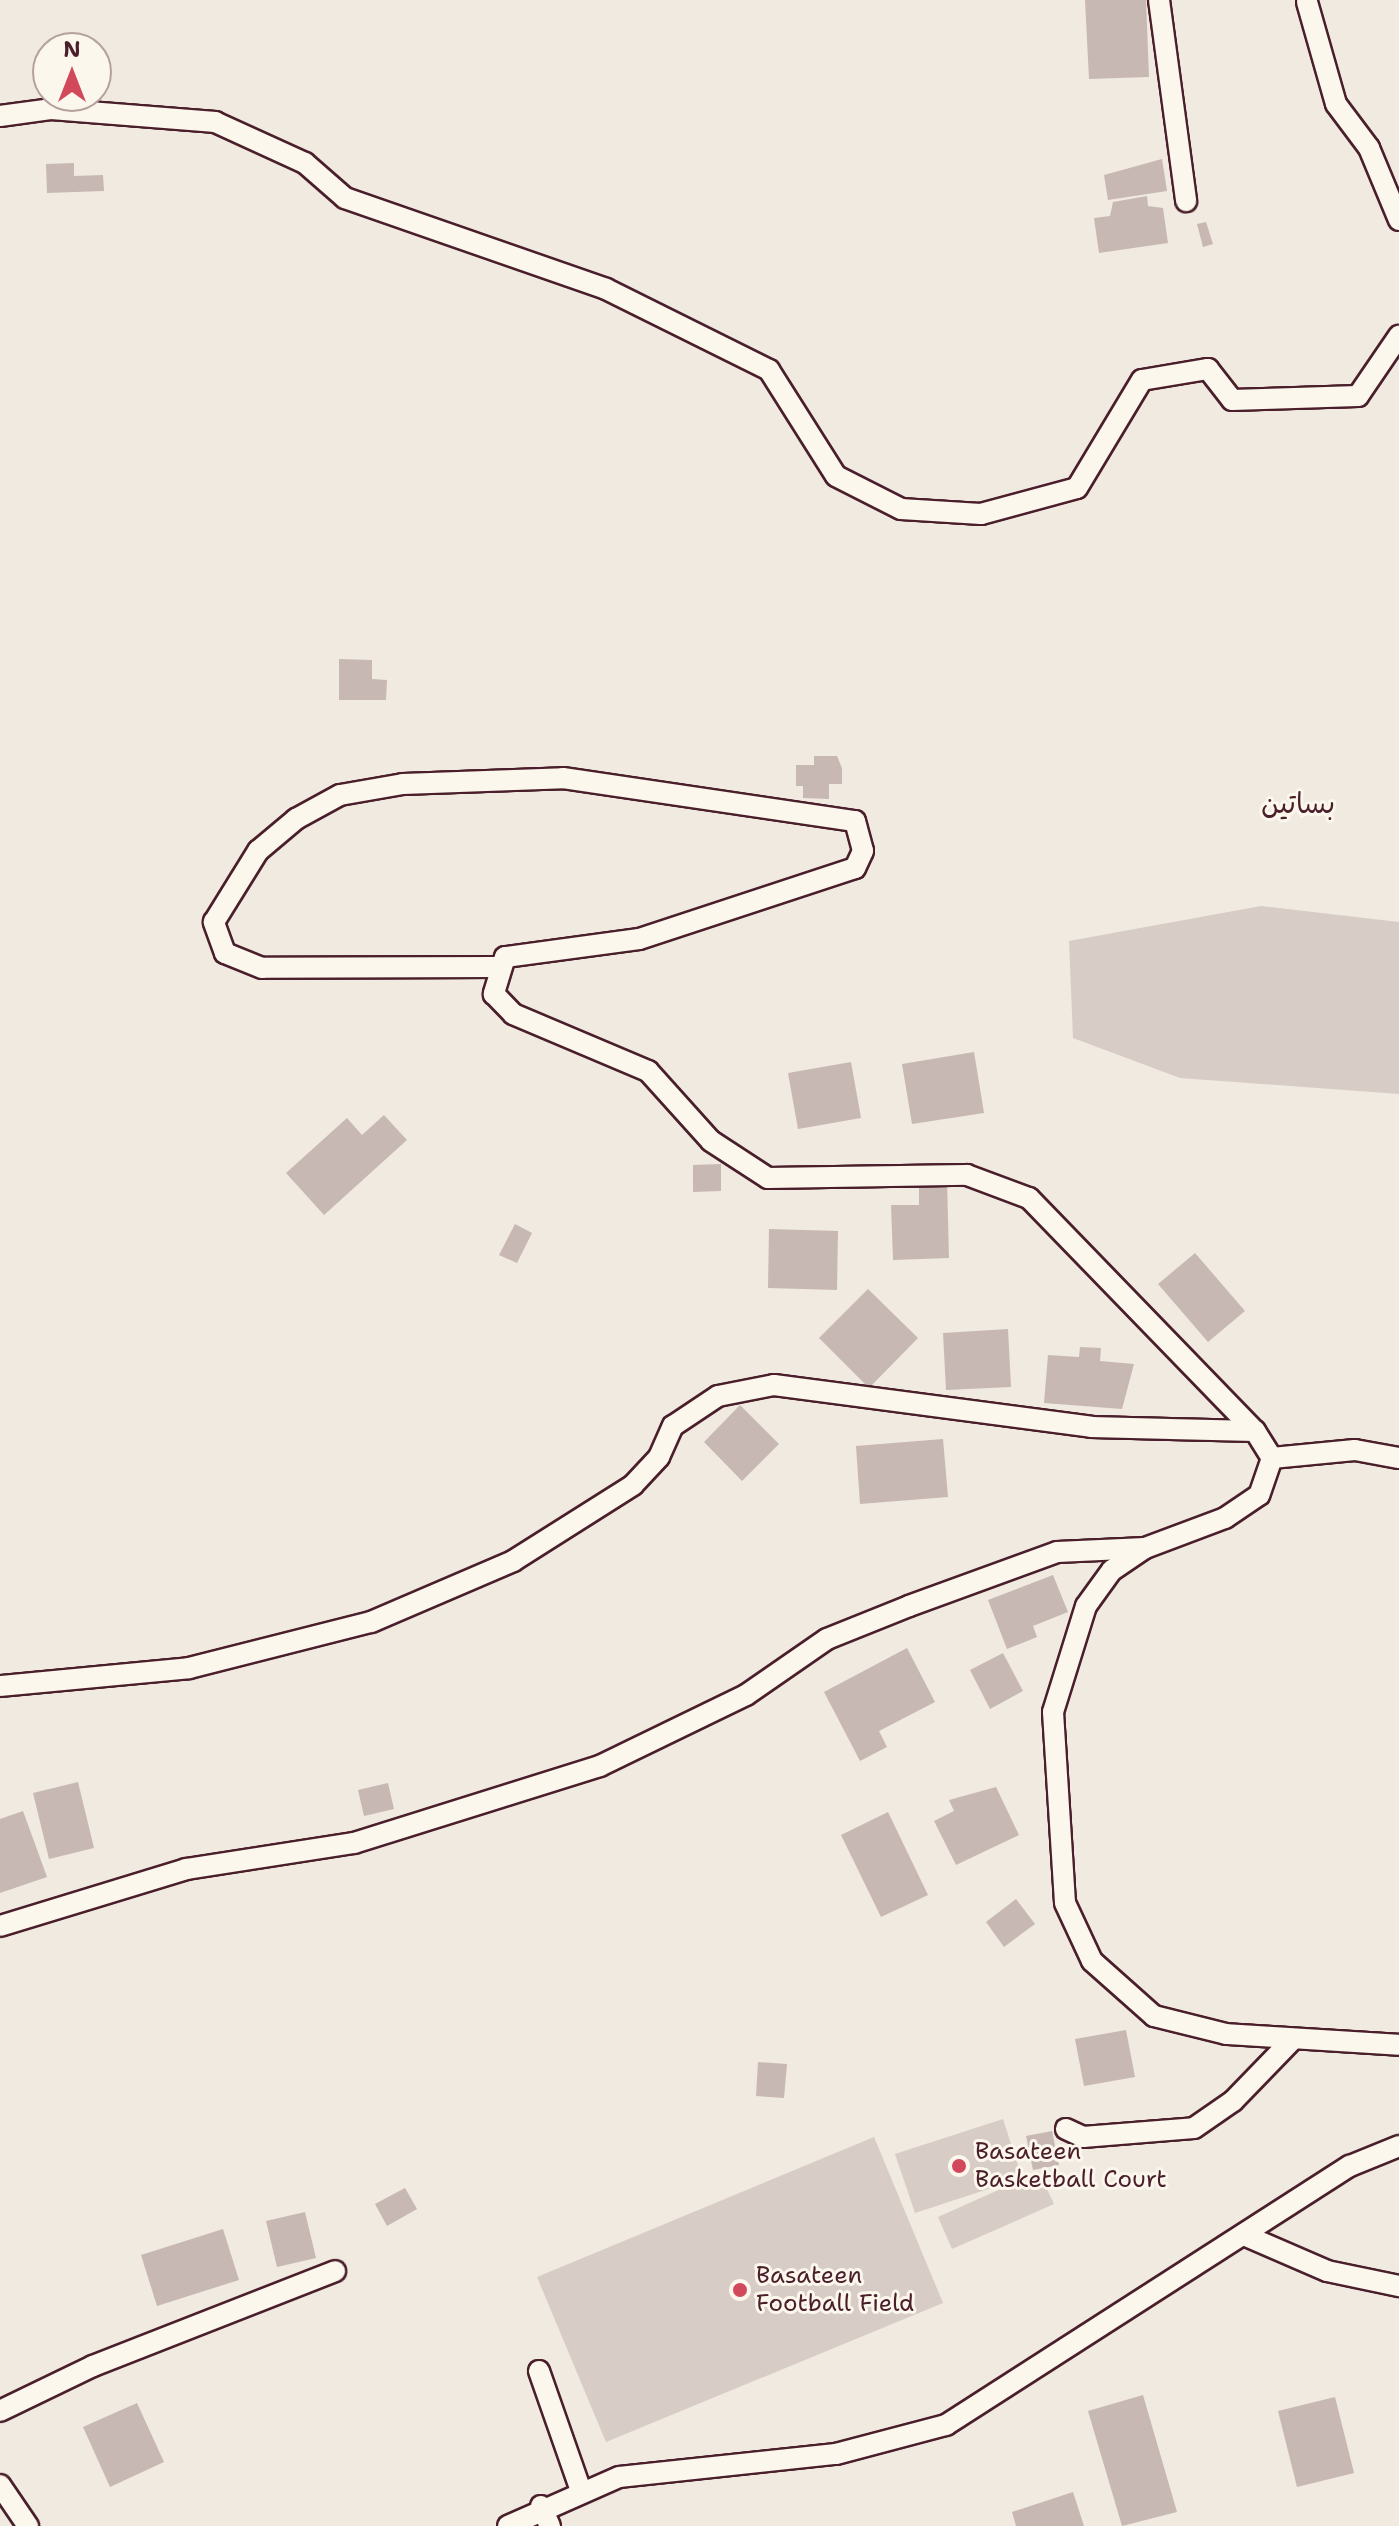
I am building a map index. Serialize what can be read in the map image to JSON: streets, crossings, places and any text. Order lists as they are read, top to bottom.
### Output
{
  "districts": ["بساتين"],
  "places": ["Basateen Basketball Court", "Basateen Football Field"],
  "north": "top"
}
